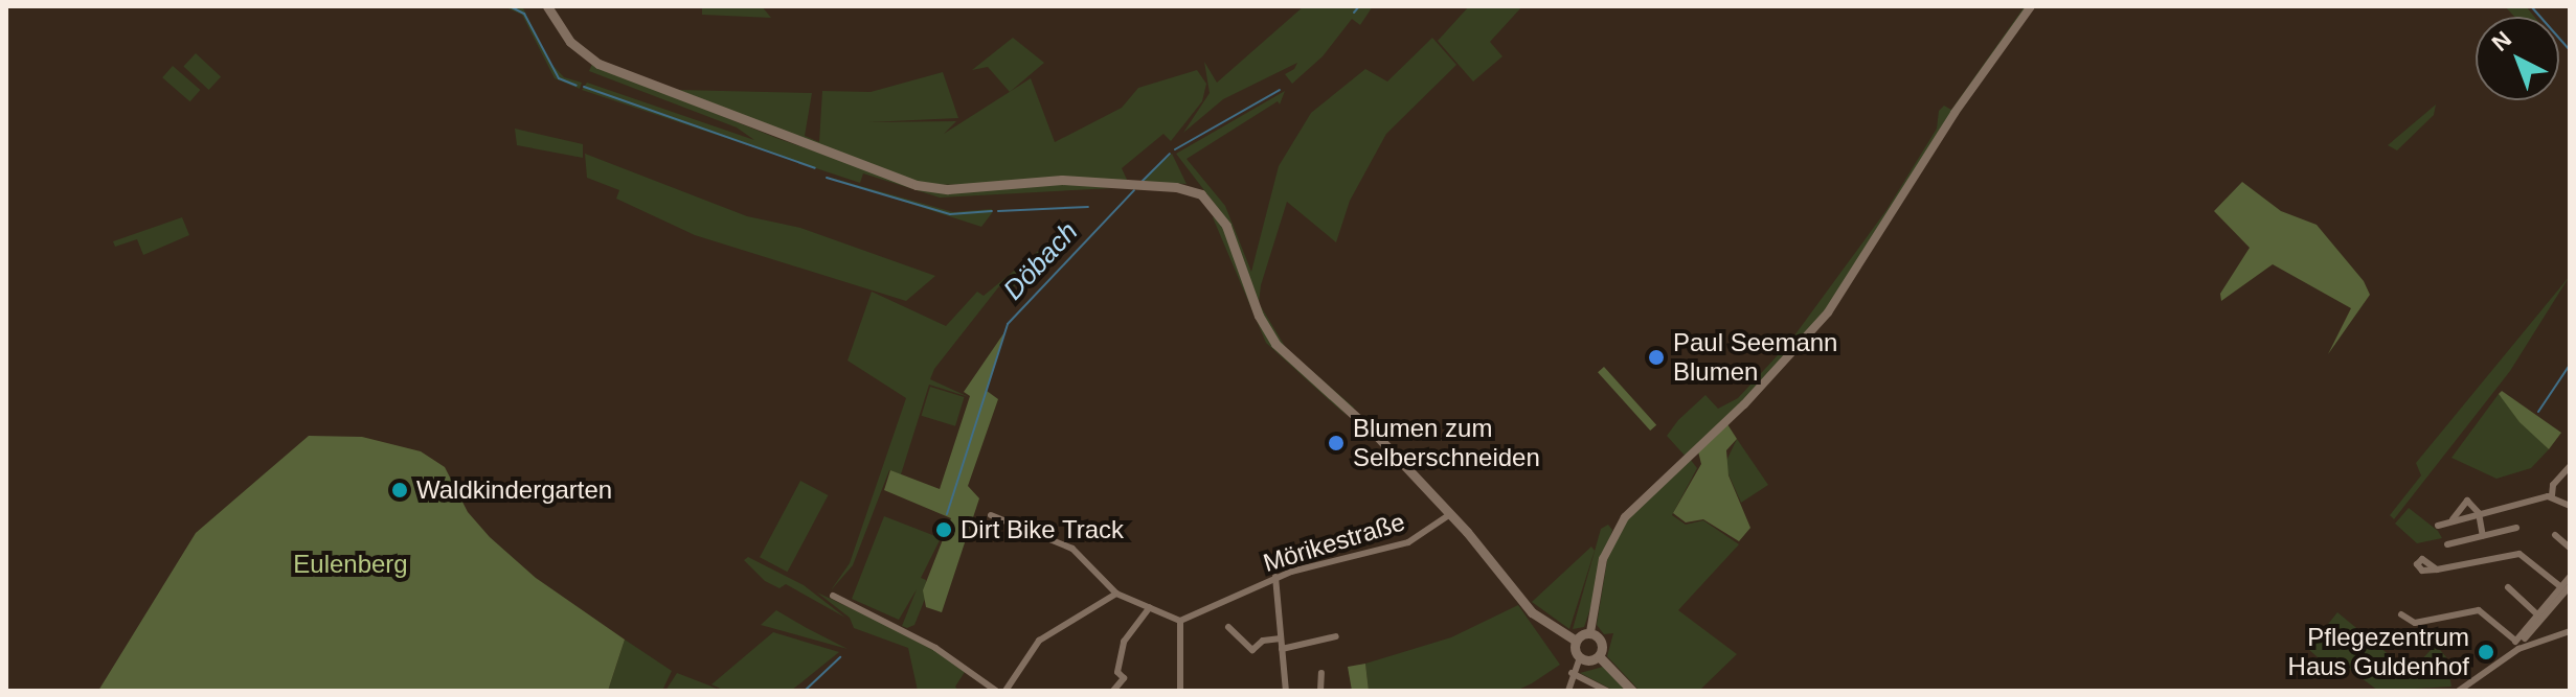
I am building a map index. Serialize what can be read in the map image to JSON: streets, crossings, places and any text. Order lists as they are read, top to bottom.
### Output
{
  "streets": {
    "street": ["Mörikestraße"]
  },
  "water": ["Döbach"],
  "parks": ["Eulenberg"],
  "places": [
    "Paul Seemann Blumen",
    "Blumen zum Selberschneiden",
    "Waldkindergarten",
    "Dirt Bike Track",
    "Pflegezentrum Haus Guldenhof"
  ],
  "north": "top left"
}
